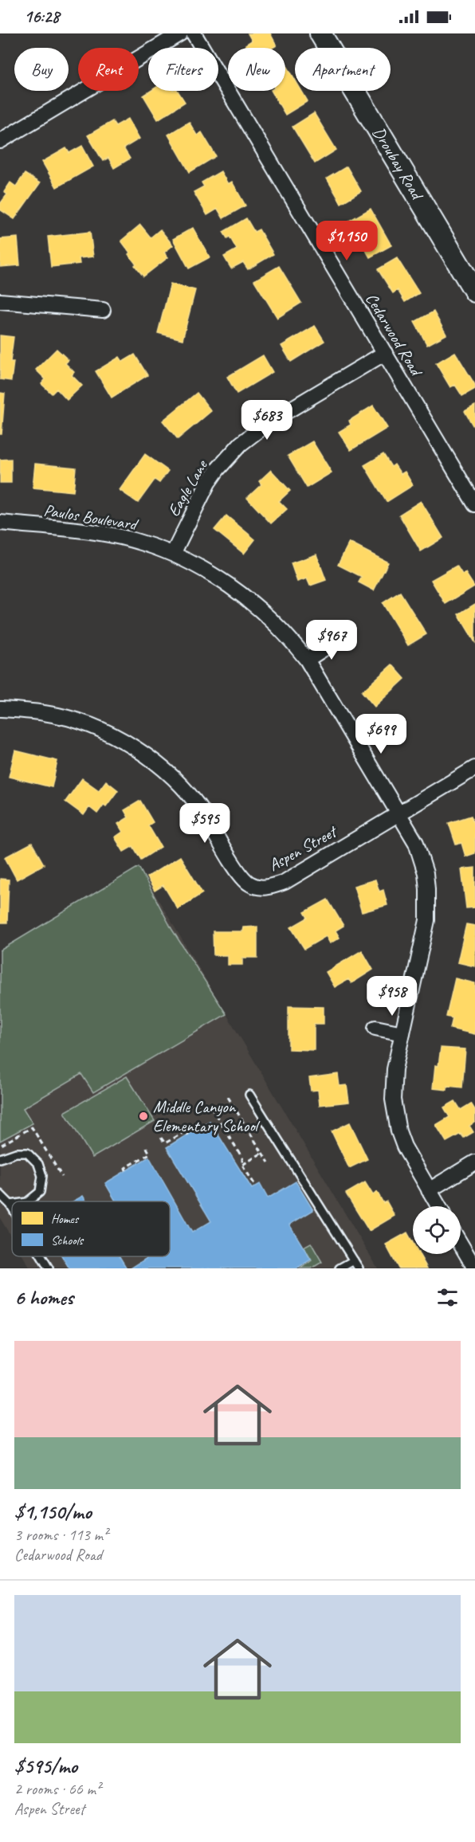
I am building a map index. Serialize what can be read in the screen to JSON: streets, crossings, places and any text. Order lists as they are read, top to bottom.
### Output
{
  "streets": {
    "street": [
      "Droubay Road",
      "Cedarwood Road",
      "Eagle Lane",
      "Paulos Boulevard",
      "Aspen Street"
    ]
  },
  "crossings": [
    ["Cedarwood Road", "Eagle Lane"],
    ["Eagle Lane", "Paulos Boulevard"],
    ["Paulos Boulevard", "Aspen Street"]
  ],
  "places": ["Middle Canyon Elementary School"],
  "legend": ["Homes", "Schools"],
  "page": {
    "status": "16:28",
    "chip": [
      "Buy",
      "Rent",
      "Filters",
      "New",
      "Apartment"
    ],
    "price": [
      "$1,150",
      "$683",
      "$967",
      "$699",
      "$595",
      "$958"
    ],
    "heading": "6 homes",
    "list": [
      {
        "name": "$1,150/mo",
        "note": "3 rooms · 113 m² · Cedarwood Road"
      },
      {
        "name": "$595/mo",
        "note": "2 rooms · 66 m² · Aspen Street"
      }
    ]
  }
}
